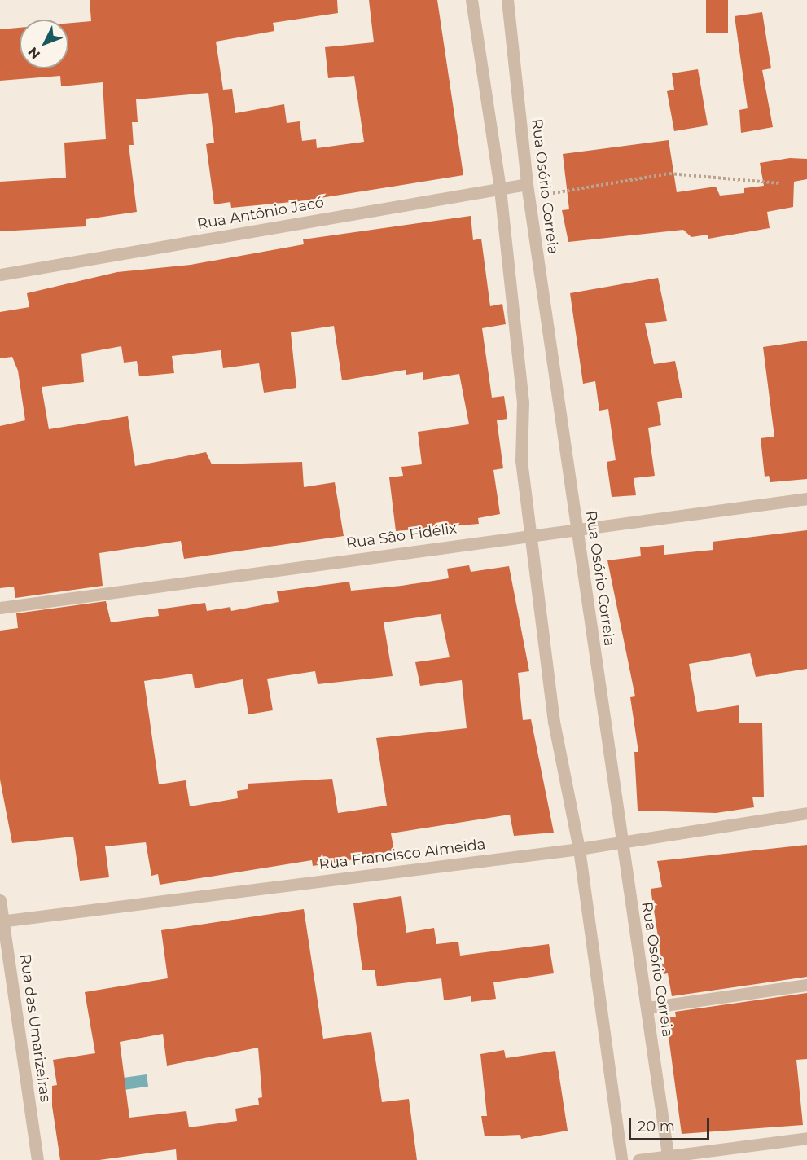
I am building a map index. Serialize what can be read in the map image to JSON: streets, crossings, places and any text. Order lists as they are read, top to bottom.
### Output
{
  "streets": {
    "street": [
      "Rua Osório Correia",
      "Rua Antônio Jacó",
      "Rua São Fidélix",
      "Rua Francisco Almeida",
      "Rua das Umarizeiras"
    ]
  },
  "crossings": [
    ["Rua Osório Correia", "Rua Antônio Jacó"],
    ["Rua Osório Correia", "Rua São Fidélix"],
    ["Rua Osório Correia", "Rua Francisco Almeida"],
    ["Rua Francisco Almeida", "Rua das Umarizeiras"]
  ],
  "scale_bar": "20 m",
  "north": "bottom left"
}
